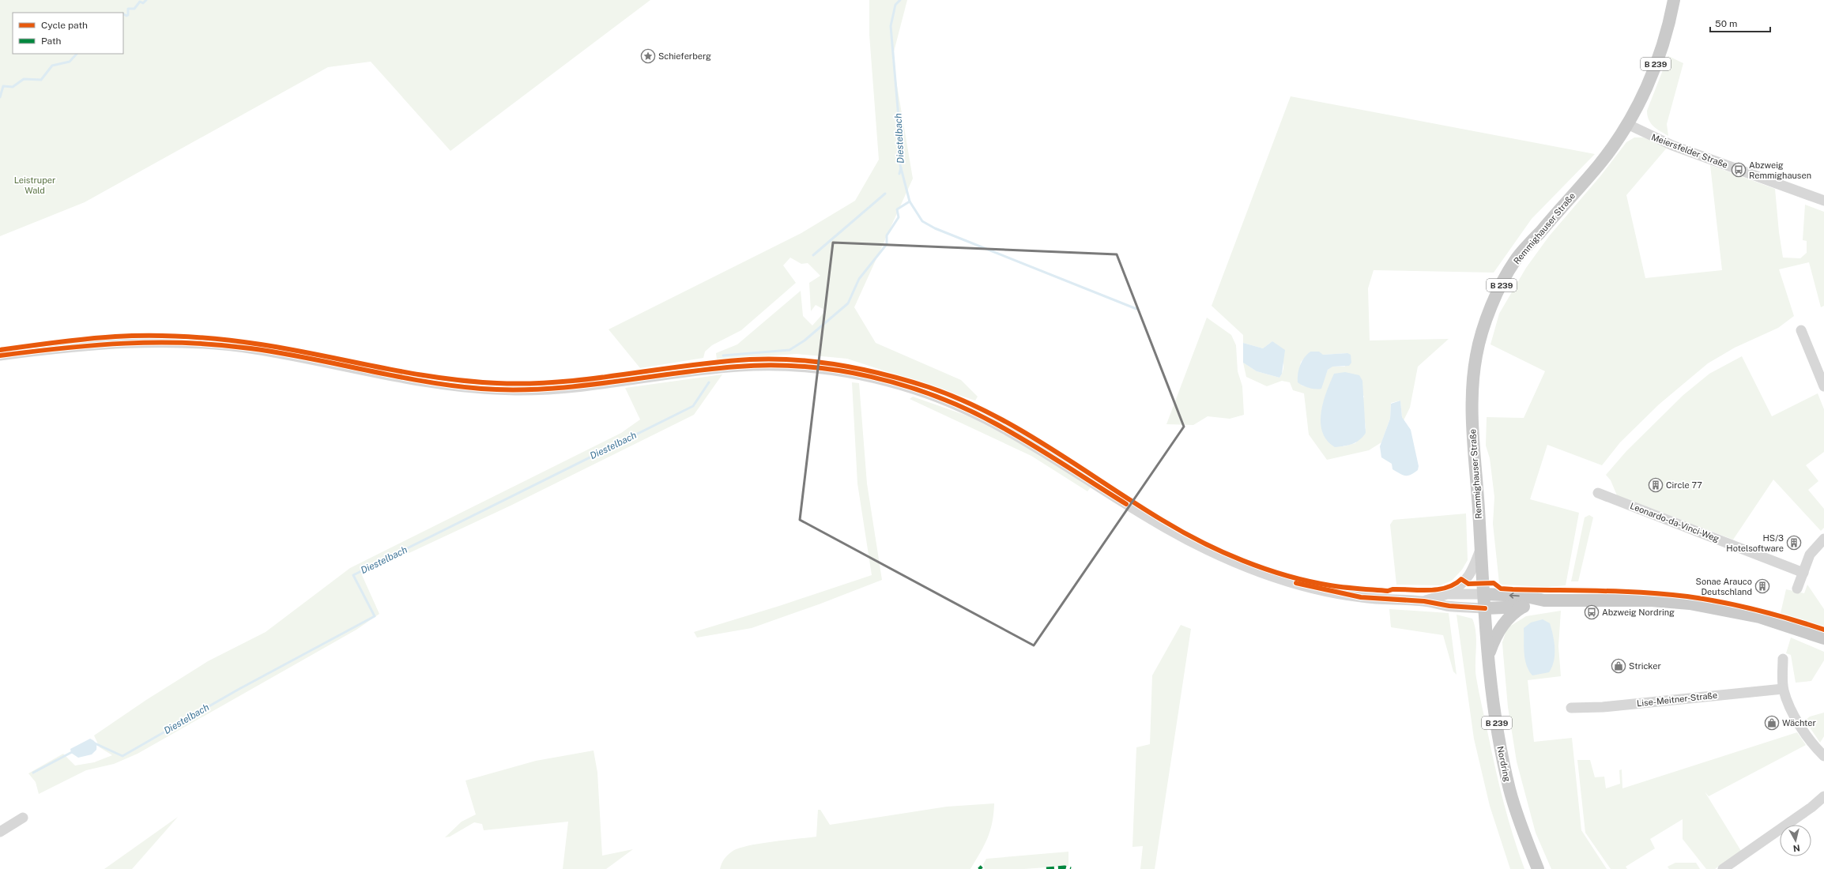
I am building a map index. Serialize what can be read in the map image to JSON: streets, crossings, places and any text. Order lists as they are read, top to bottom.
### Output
{
  "streets": {
    "main road": ["B 239", "Remmighauser Straße", "Nordring"],
    "street": ["Meiersfelder Straße", "Leonardo-da-Vinci-Weg", "Lise-Meitner-Straße"]
  },
  "crossings": [
    ["B 239", "Remmighauser Straße"],
    ["B 239", "Nordring"],
    ["Meiersfelder Straße", "Remmighauser Straße"]
  ],
  "water": ["Diestelbach"],
  "parks": ["Leistruper Wald"],
  "places": {
    "place": ["Schieferberg"],
    "bus stop": ["Abzweig Remmighausen", "Abzweig Nordring"],
    "building": ["Circle 77", "HS/3 Hotelsoftware", "Sonae Arauco Deutschland"],
    "shop": ["Stricker", "Wächter"]
  },
  "legend": ["Cycle path", "Path"],
  "scale_bar": "50 m",
  "north": "bottom"
}
